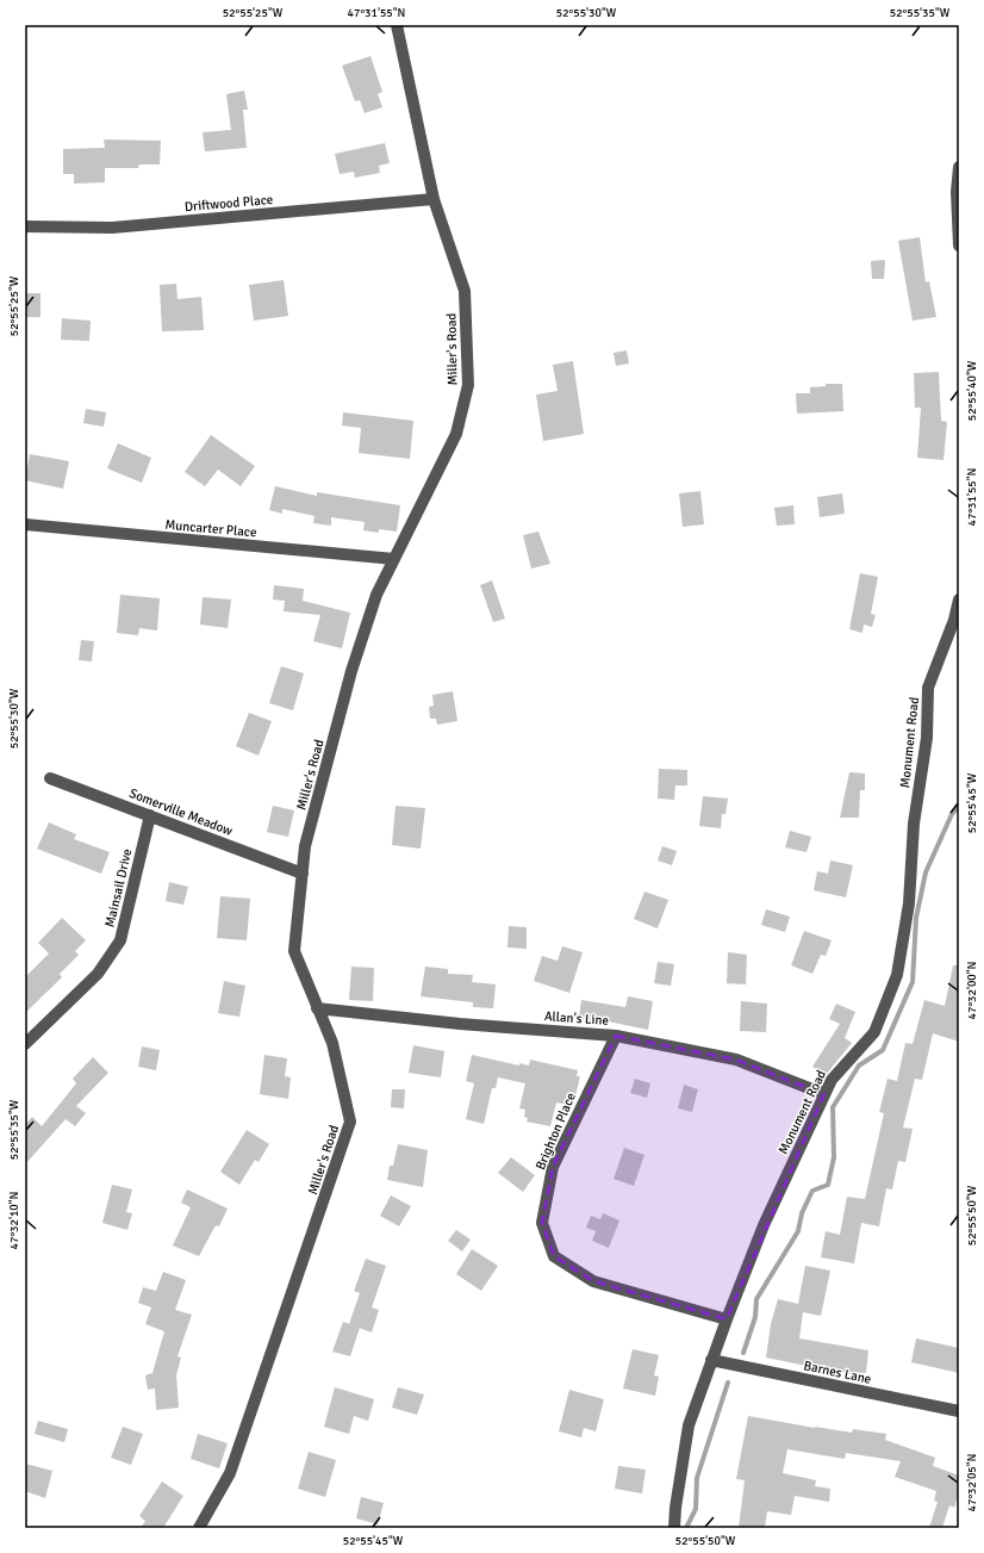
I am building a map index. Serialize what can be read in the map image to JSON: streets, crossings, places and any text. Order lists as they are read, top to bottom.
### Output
{
  "streets": {
    "street": [
      "Driftwood Place",
      "Miller's Road",
      "Muncarter Place",
      "Monument Road",
      "Somerville Meadow",
      "Mainsail Drive",
      "Allan's Line",
      "Brighton Place",
      "Barnes Lane"
    ]
  },
  "crossings": [
    ["Driftwood Place", "Miller's Road"],
    ["Miller's Road", "Muncarter Place"],
    ["Miller's Road", "Somerville Meadow"],
    ["Miller's Road", "Allan's Line"],
    ["Monument Road", "Allan's Line"],
    ["Monument Road", "Brighton Place"],
    ["Monument Road", "Barnes Lane"],
    ["Somerville Meadow", "Mainsail Drive"],
    ["Allan's Line", "Brighton Place"]
  ],
  "coordinates": [
    "52°55'25\"W",
    "47°31'55\"N",
    "52°55'30\"W",
    "52°55'35\"W",
    "52°55'40\"W",
    "52°55'45\"W",
    "47°32'00\"N",
    "52°55'50\"W",
    "47°32'10\"N",
    "47°32'05\"N"
  ]
}
